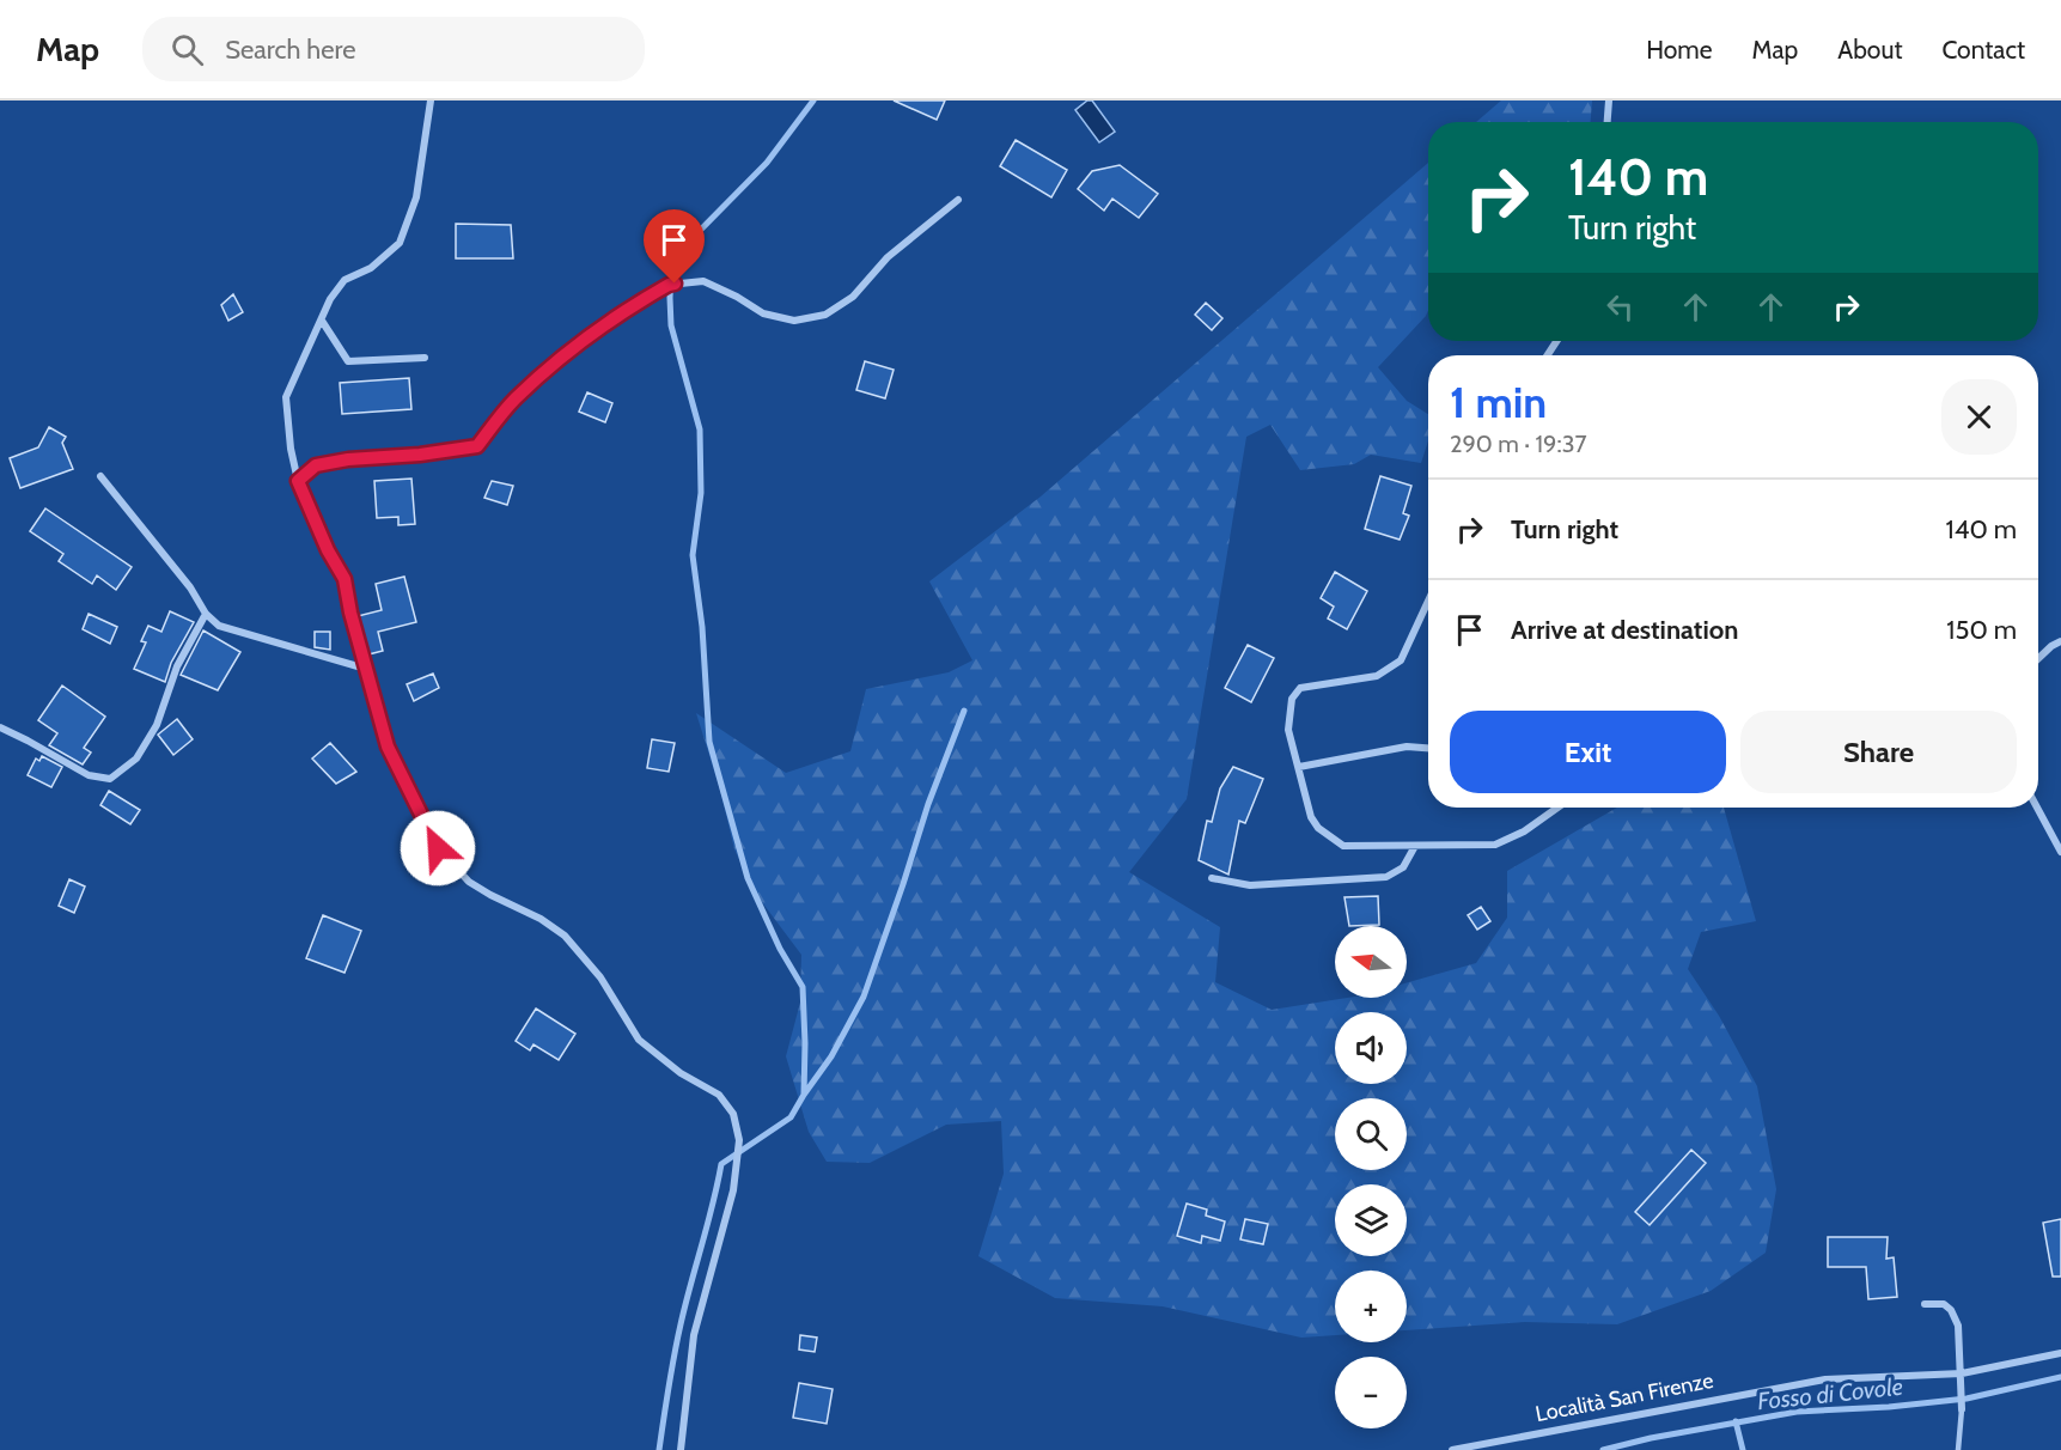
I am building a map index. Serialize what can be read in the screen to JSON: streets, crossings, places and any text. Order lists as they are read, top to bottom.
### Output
{
  "streets": {
    "street": ["Località San Firenze"]
  },
  "water": ["Fosso di Covole"],
  "north": "left",
  "page": {
    "header": "Map",
    "search": "Search here",
    "nav": [
      "Home",
      "Map",
      "About",
      "Contact"
    ],
    "turn": ["140 m", "Turn right"],
    "heading": ["1 min", "290 m · 19:37"],
    "list": [
      {
        "name": "Turn right",
        "value": "140 m"
      },
      {
        "name": "Arrive at destination",
        "value": "150 m"
      }
    ],
    "buttons": ["Exit", "Share"],
    "map_buttons": ["+", "−"]
  }
}
